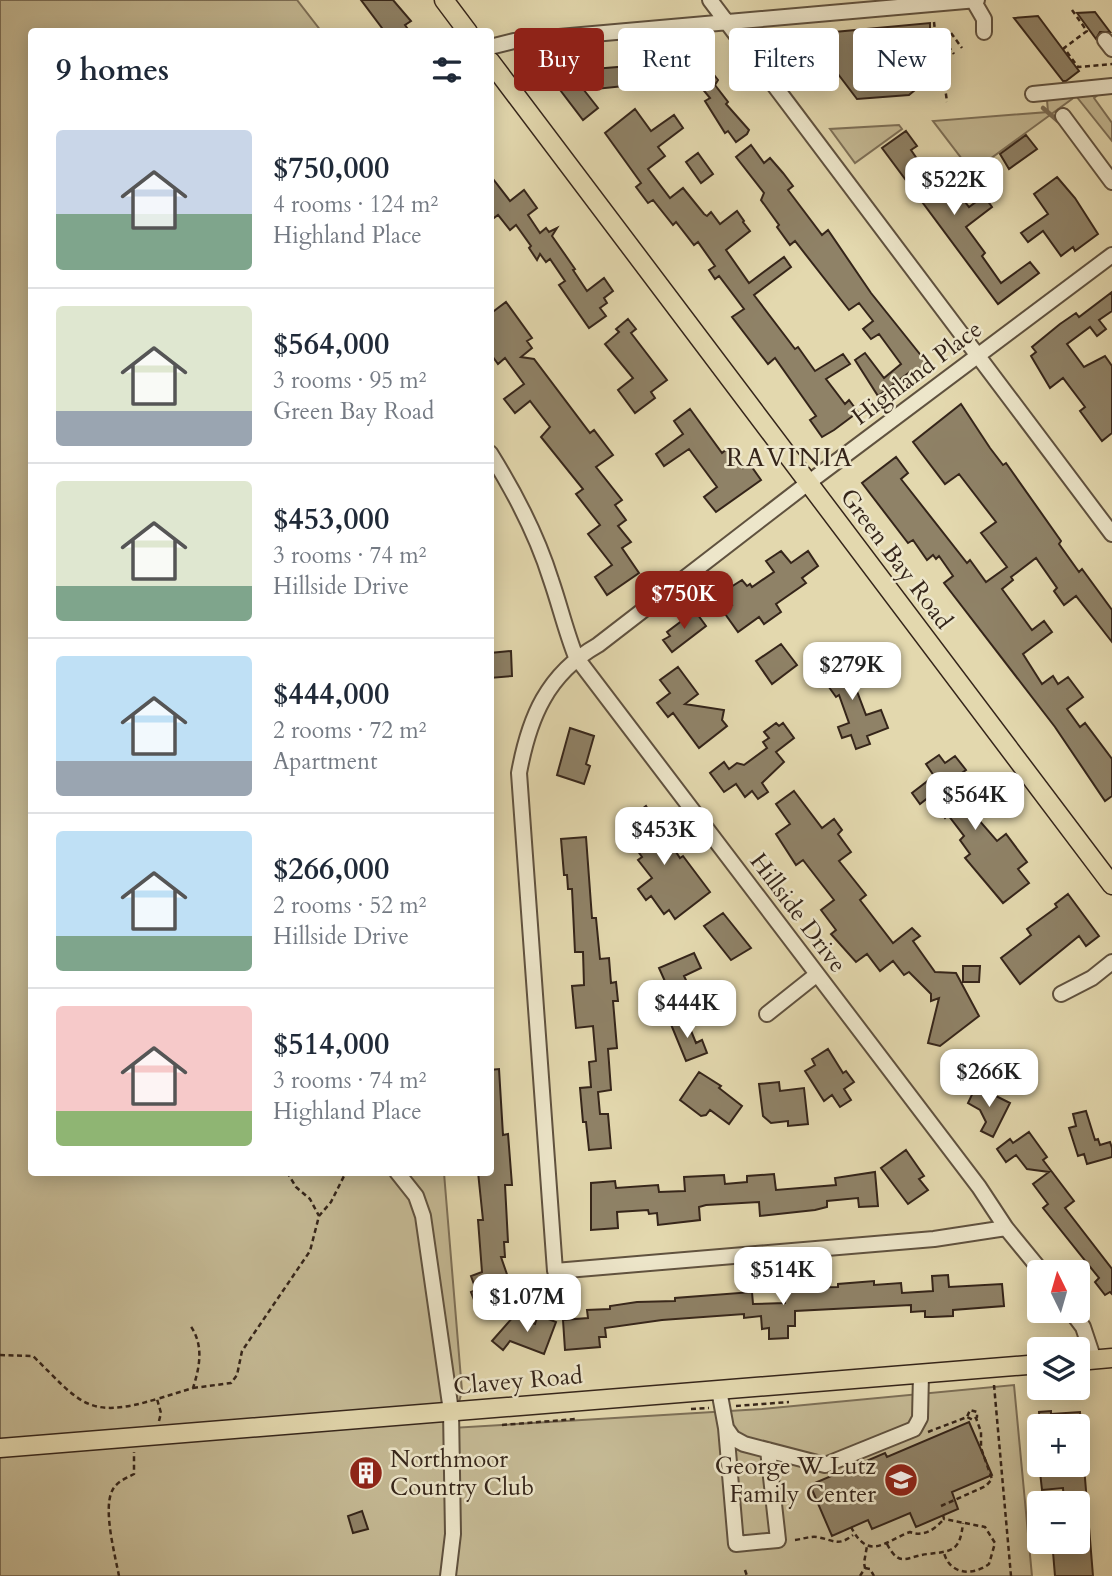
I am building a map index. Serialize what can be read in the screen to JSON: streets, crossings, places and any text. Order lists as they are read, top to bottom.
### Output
{
  "streets": {
    "main road": ["Green Bay Road", "Clavey Road"],
    "street": ["Highland Place", "Hillside Drive"]
  },
  "crossings": [
    ["Highland Place", "Green Bay Road"],
    ["Highland Place", "Hillside Drive"]
  ],
  "districts": ["RAVINIA"],
  "places": {
    "building": ["Northmoor Country Club"],
    "school or university": ["George W Lutz Family Center"]
  },
  "north": "top",
  "page": {
    "chip": [
      "Buy",
      "Rent",
      "Filters",
      "New"
    ],
    "heading": "9 homes",
    "list": [
      {
        "name": "$750,000",
        "note": "4 rooms · 124 m² · Highland Place"
      },
      {
        "name": "$564,000",
        "note": "3 rooms · 95 m² · Green Bay Road"
      },
      {
        "name": "$453,000",
        "note": "3 rooms · 74 m² · Hillside Drive"
      },
      {
        "name": "$444,000",
        "note": "2 rooms · 72 m² · Apartment"
      },
      {
        "name": "$266,000",
        "note": "2 rooms · 52 m² · Hillside Drive"
      },
      {
        "name": "$514,000",
        "note": "3 rooms · 74 m² · Highland Place"
      }
    ],
    "price": [
      "$522K",
      "$750K",
      "$279K",
      "$564K",
      "$453K",
      "$444K",
      "$266K",
      "$514K",
      "$1.07M"
    ],
    "map_buttons": ["+", "−"]
  }
}
